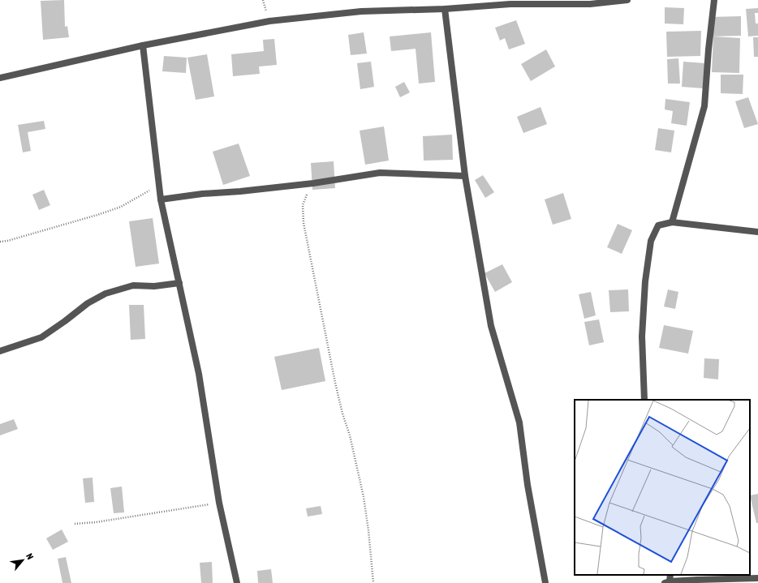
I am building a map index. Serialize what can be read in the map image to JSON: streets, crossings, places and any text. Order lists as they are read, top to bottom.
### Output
{
  "north": "top right"
}
